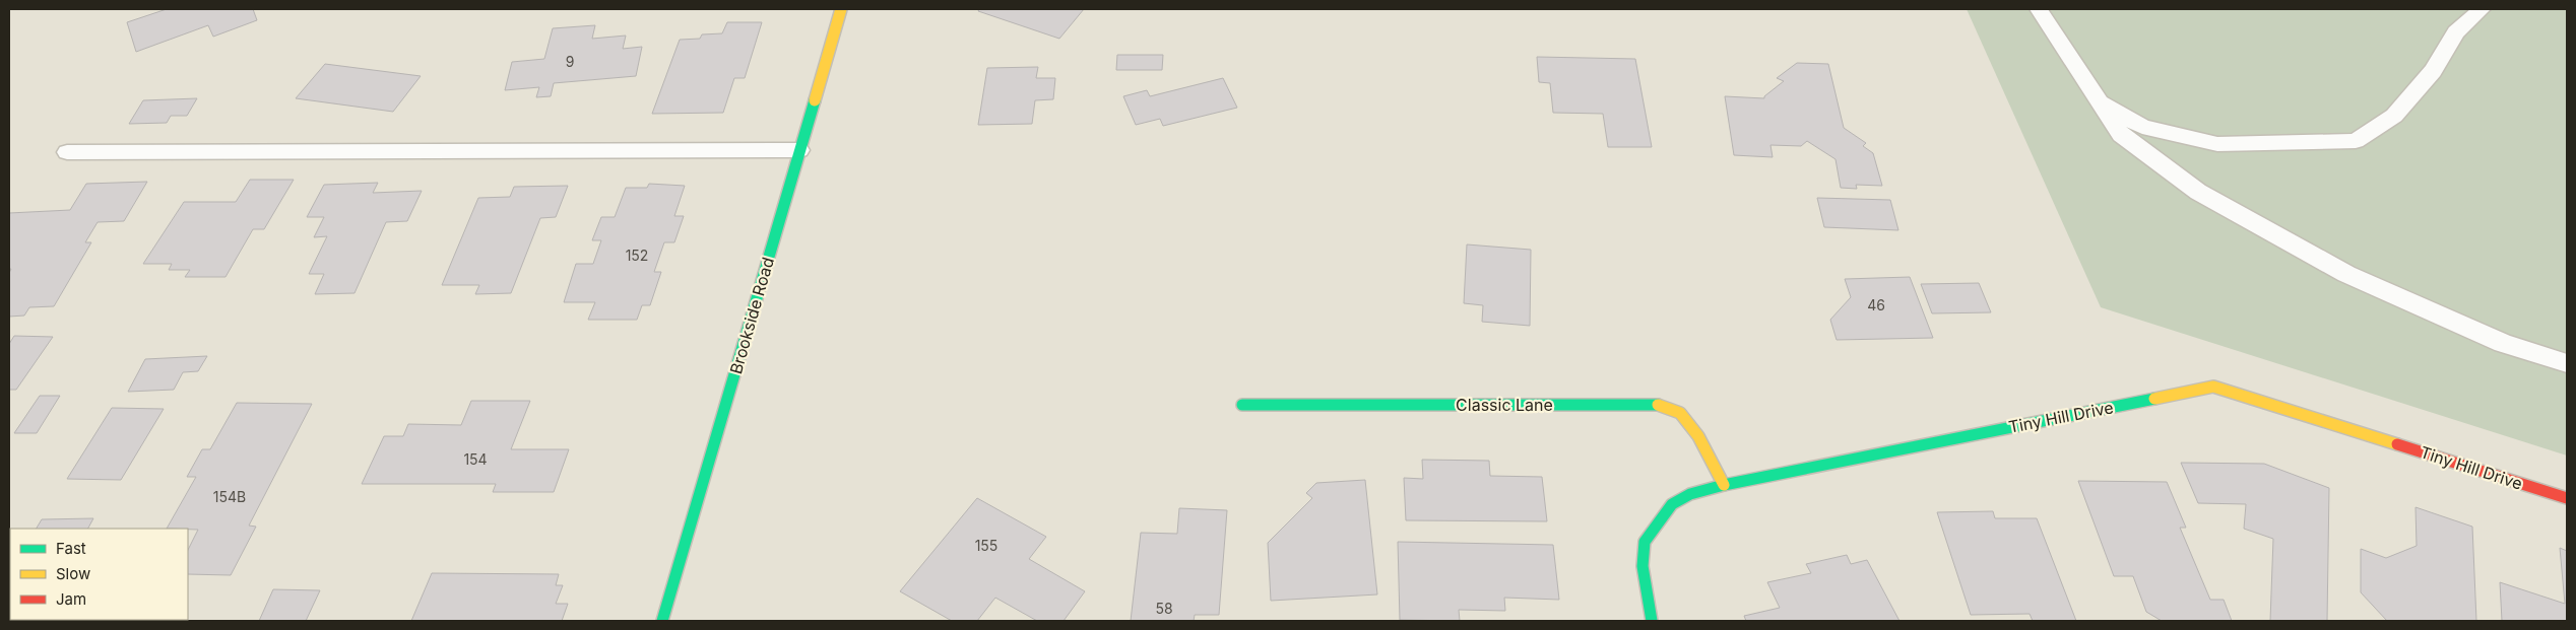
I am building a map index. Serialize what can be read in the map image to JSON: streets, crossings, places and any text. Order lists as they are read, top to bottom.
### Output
{
  "streets": {
    "street": ["Brookside Road", "Classic Lane", "Tiny Hill Drive"]
  },
  "crossings": [
    ["Classic Lane", "Tiny Hill Drive"]
  ],
  "house_numbers": [
    "9",
    "152",
    "46",
    "154",
    "154B",
    "155",
    "58"
  ],
  "legend": ["Fast", "Slow", "Jam"]
}
